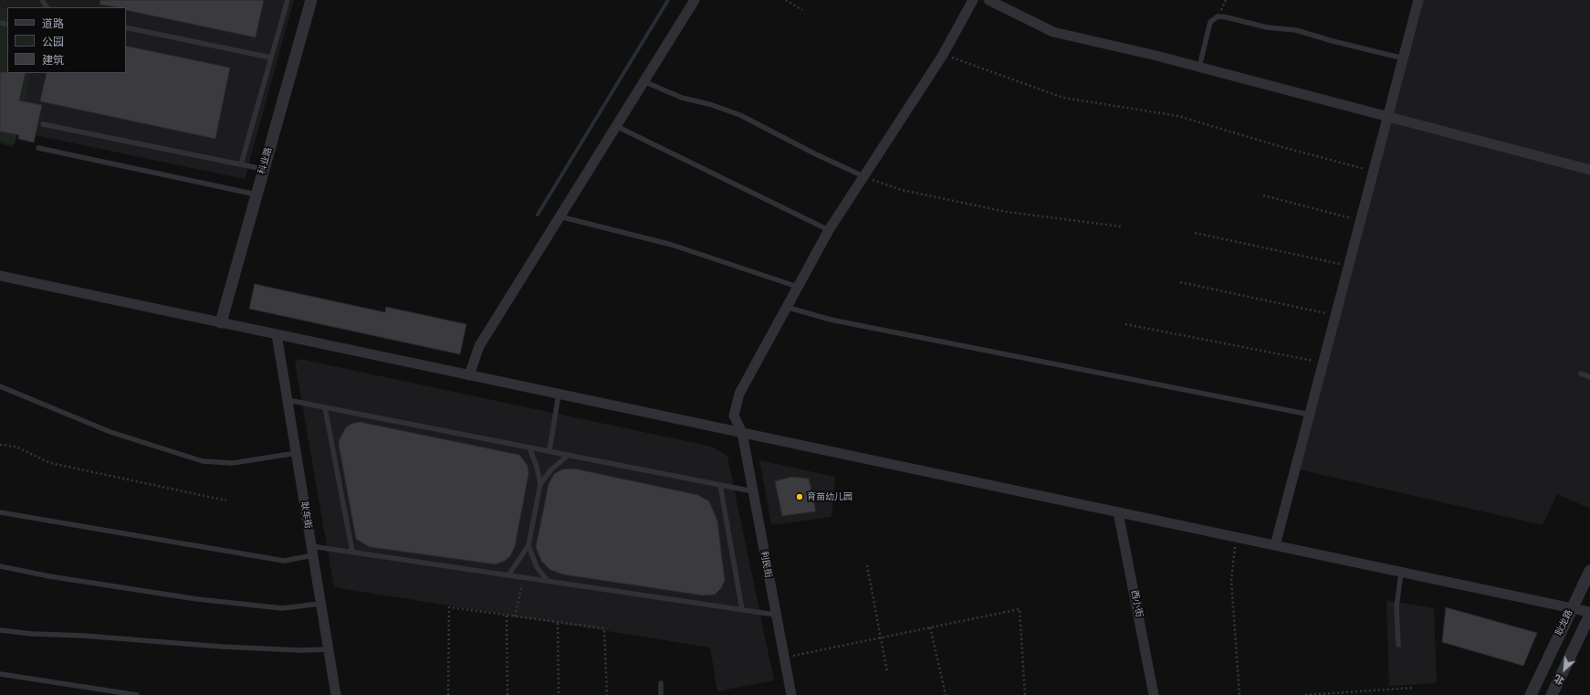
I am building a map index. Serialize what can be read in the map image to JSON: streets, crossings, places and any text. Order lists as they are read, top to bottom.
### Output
{
  "streets": {
    "street": [
      "科业路",
      "耿车街",
      "利民街",
      "西小街",
      "耿龙路"
    ]
  },
  "places": ["育苗幼儿园"],
  "legend": ["道路", "公园", "建筑"],
  "north": "bottom left"
}
